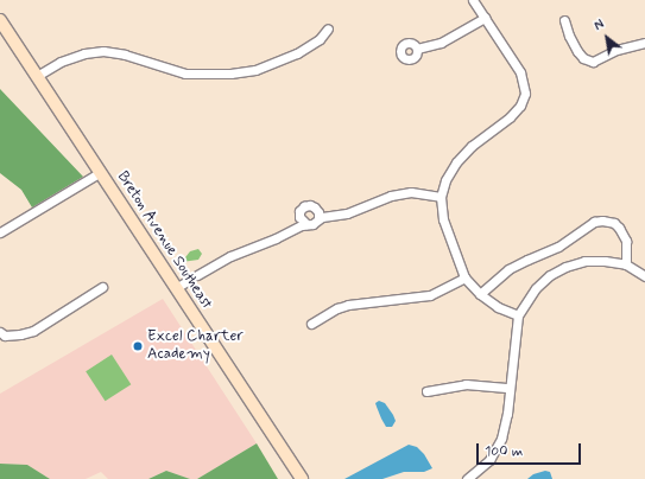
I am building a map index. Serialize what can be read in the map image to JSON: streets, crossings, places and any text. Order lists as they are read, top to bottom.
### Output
{
  "streets": {
    "main road": ["Breton Avenue Southeast"]
  },
  "places": ["Excel Charter Academy"],
  "scale_bar": "100 m",
  "north": "top left"
}
